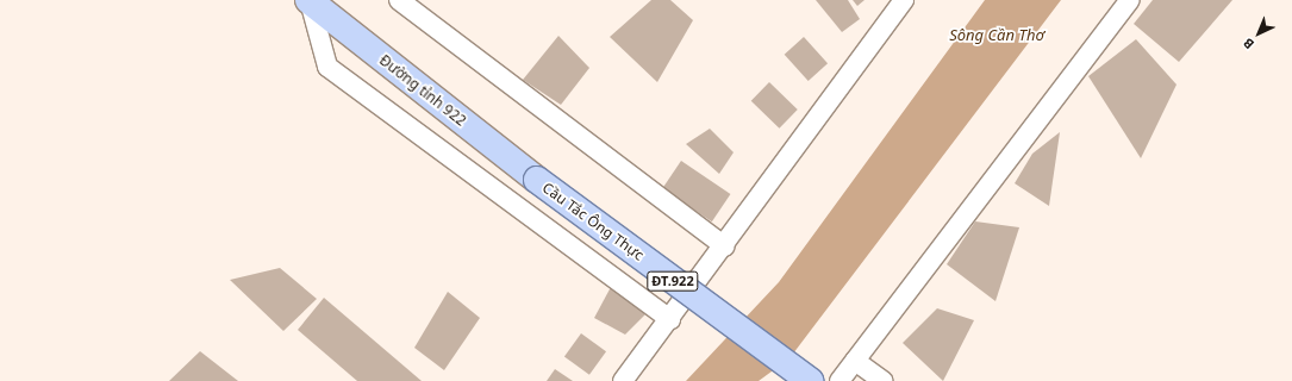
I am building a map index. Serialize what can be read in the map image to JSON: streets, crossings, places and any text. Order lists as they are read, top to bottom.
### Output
{
  "streets": {
    "main road": ["Đường tỉnh 922", "Cầu Tắc Ông Thực", "ĐT.922"]
  },
  "crossings": [
    ["Đường tỉnh 922", "Cầu Tắc Ông Thực"]
  ],
  "water": ["Sông Cần Thơ"],
  "north": "bottom left"
}
